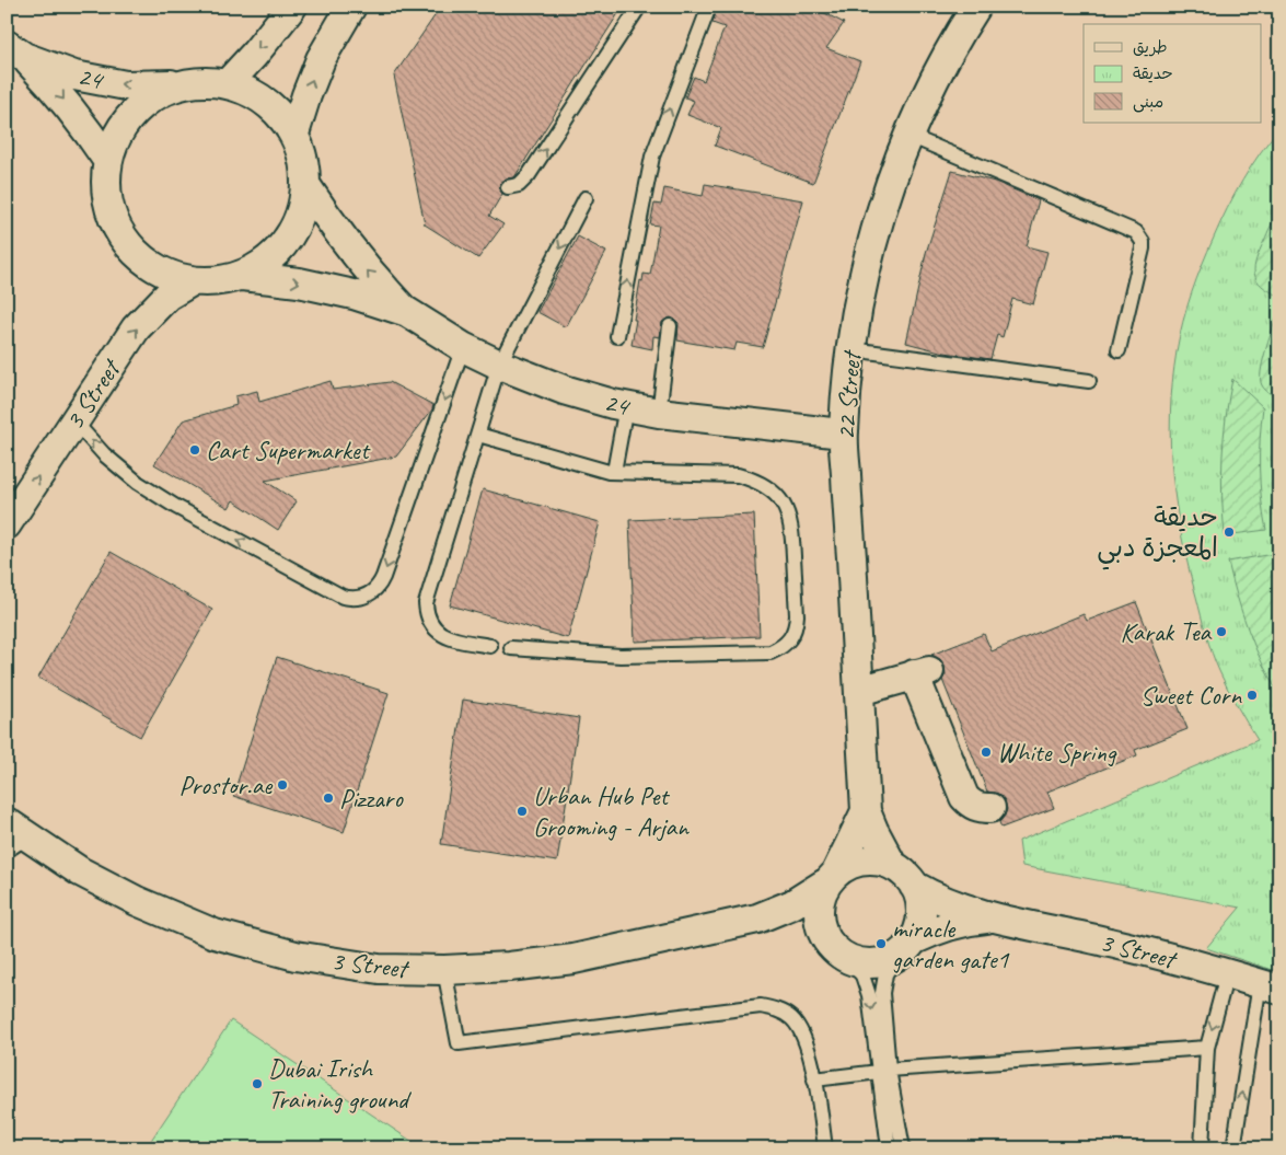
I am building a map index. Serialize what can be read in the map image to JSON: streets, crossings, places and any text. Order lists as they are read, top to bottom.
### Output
{
  "streets": {
    "street": ["24", "3 Street", "22 Street"]
  },
  "crossings": [
    ["24", "22 Street"],
    ["3 Street", "22 Street"]
  ],
  "places": [
    "Cart Supermarket",
    "حديقة المعجزة دبي",
    "Karak Tea",
    "Sweet Corn",
    "White Spring",
    "Prostor.ae",
    "Pizzaro",
    "Urban Hub Pet Grooming - Arjan",
    "miracle garden gate1",
    "Dubai Irish Training ground"
  ],
  "legend": ["طريق", "حديقة", "مبنى"]
}
